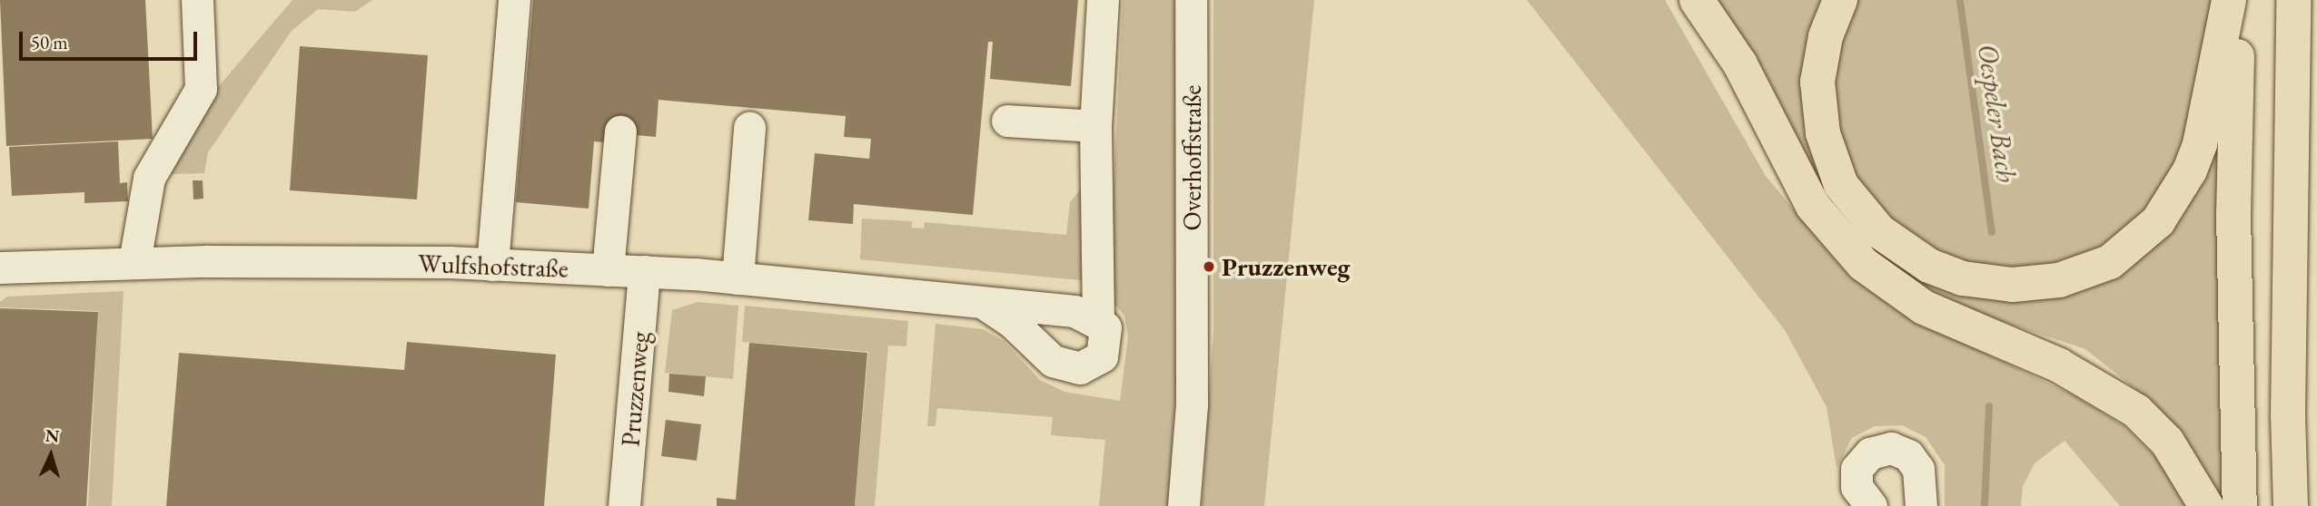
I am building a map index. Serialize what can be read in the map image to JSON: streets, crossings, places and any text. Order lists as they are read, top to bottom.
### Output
{
  "streets": {
    "street": ["Overhoffstraße", "Wulfshofstraße", "Pruzzenweg"]
  },
  "crossings": [
    ["Wulfshofstraße", "Pruzzenweg"]
  ],
  "water": ["Oespeler Bach"],
  "places": ["Pruzzenweg"],
  "scale_bar": "50 m",
  "north": "top"
}
